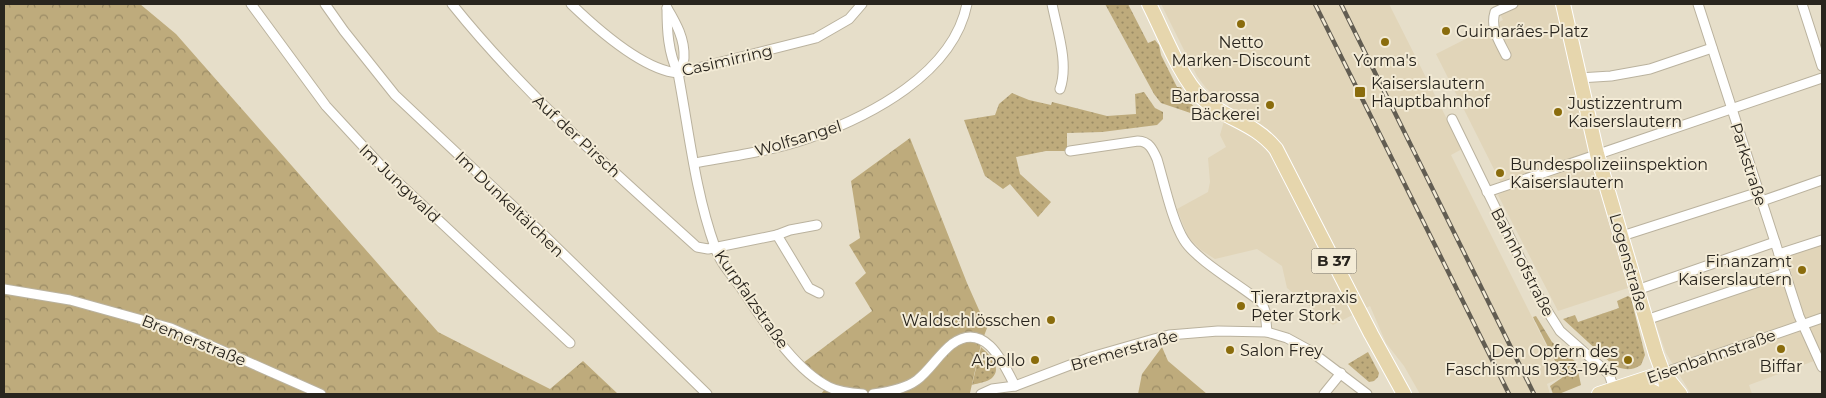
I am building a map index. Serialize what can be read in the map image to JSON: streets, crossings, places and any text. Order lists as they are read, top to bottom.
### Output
{
  "streets": {
    "main road": ["B 37", "Logenstraße", "Eisenbahnstraße"],
    "street": [
      "Casimirring",
      "Auf der Pirsch",
      "Wolfsangel",
      "Parkstraße",
      "Im Jungwald",
      "Im Dunkeltälchen",
      "Bahnhofstraße",
      "Kurpfalzstraße",
      "Bremerstraße"
    ]
  },
  "crossings": [
    ["Casimirring", "Kurpfalzstraße"],
    ["Auf der Pirsch", "Kurpfalzstraße"],
    ["Wolfsangel", "Kurpfalzstraße"],
    ["Parkstraße", "Eisenbahnstraße"],
    ["Bahnhofstraße", "Eisenbahnstraße"],
    ["Logenstraße", "Eisenbahnstraße"]
  ],
  "places": {
    "other": [
      "Netto Marken-Discount",
      "Guimarães-Platz",
      "Yorma's",
      "Barbarossa Bäckerei",
      "Justizzentrum Kaiserslautern",
      "Bundespolizeiinspektion Kaiserslautern",
      "Finanzamt Kaiserslautern",
      "Tierarztpraxis Peter Stork",
      "Waldschlösschen",
      "Biffar",
      "Salon Frey",
      "A'pollo",
      "Den Opfern des Faschismus 1933-1945"
    ],
    "transit": ["Kaiserslautern Hauptbahnhof"]
  }
}
